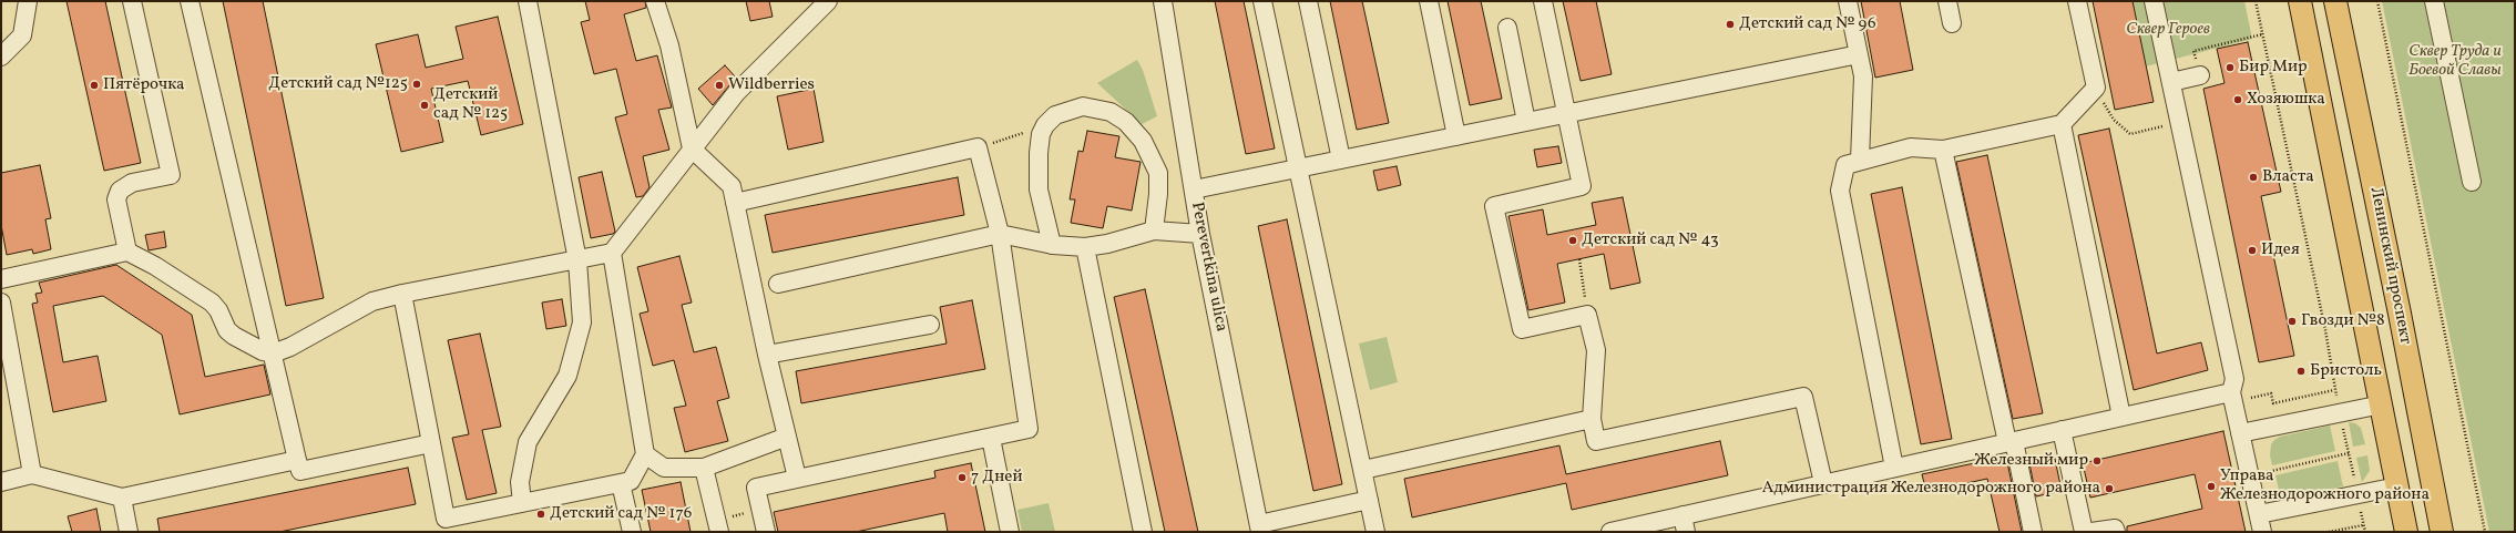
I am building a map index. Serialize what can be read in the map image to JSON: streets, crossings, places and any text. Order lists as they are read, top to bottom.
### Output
{
  "streets": {
    "main road": ["Ленинский проспект"],
    "street": ["Perevertkina ulica"]
  },
  "parks": ["Сквер Героев", "Сквер Труда и Боевой Славы"],
  "places": [
    "Детский сад № 96",
    "Бир Мир",
    "Детский сад №125",
    "Пятёрочка",
    "Wildberries",
    "Хозяюшка",
    "Детский сад № 125",
    "Власта",
    "Детский сад № 43",
    "Идея",
    "Гвозди №8",
    "Бристоль",
    "Железный мир",
    "7 Дней",
    "Управа Железнодорожного района",
    "Администрация Железнодорожного района",
    "Детский сад № 176"
  ]
}
